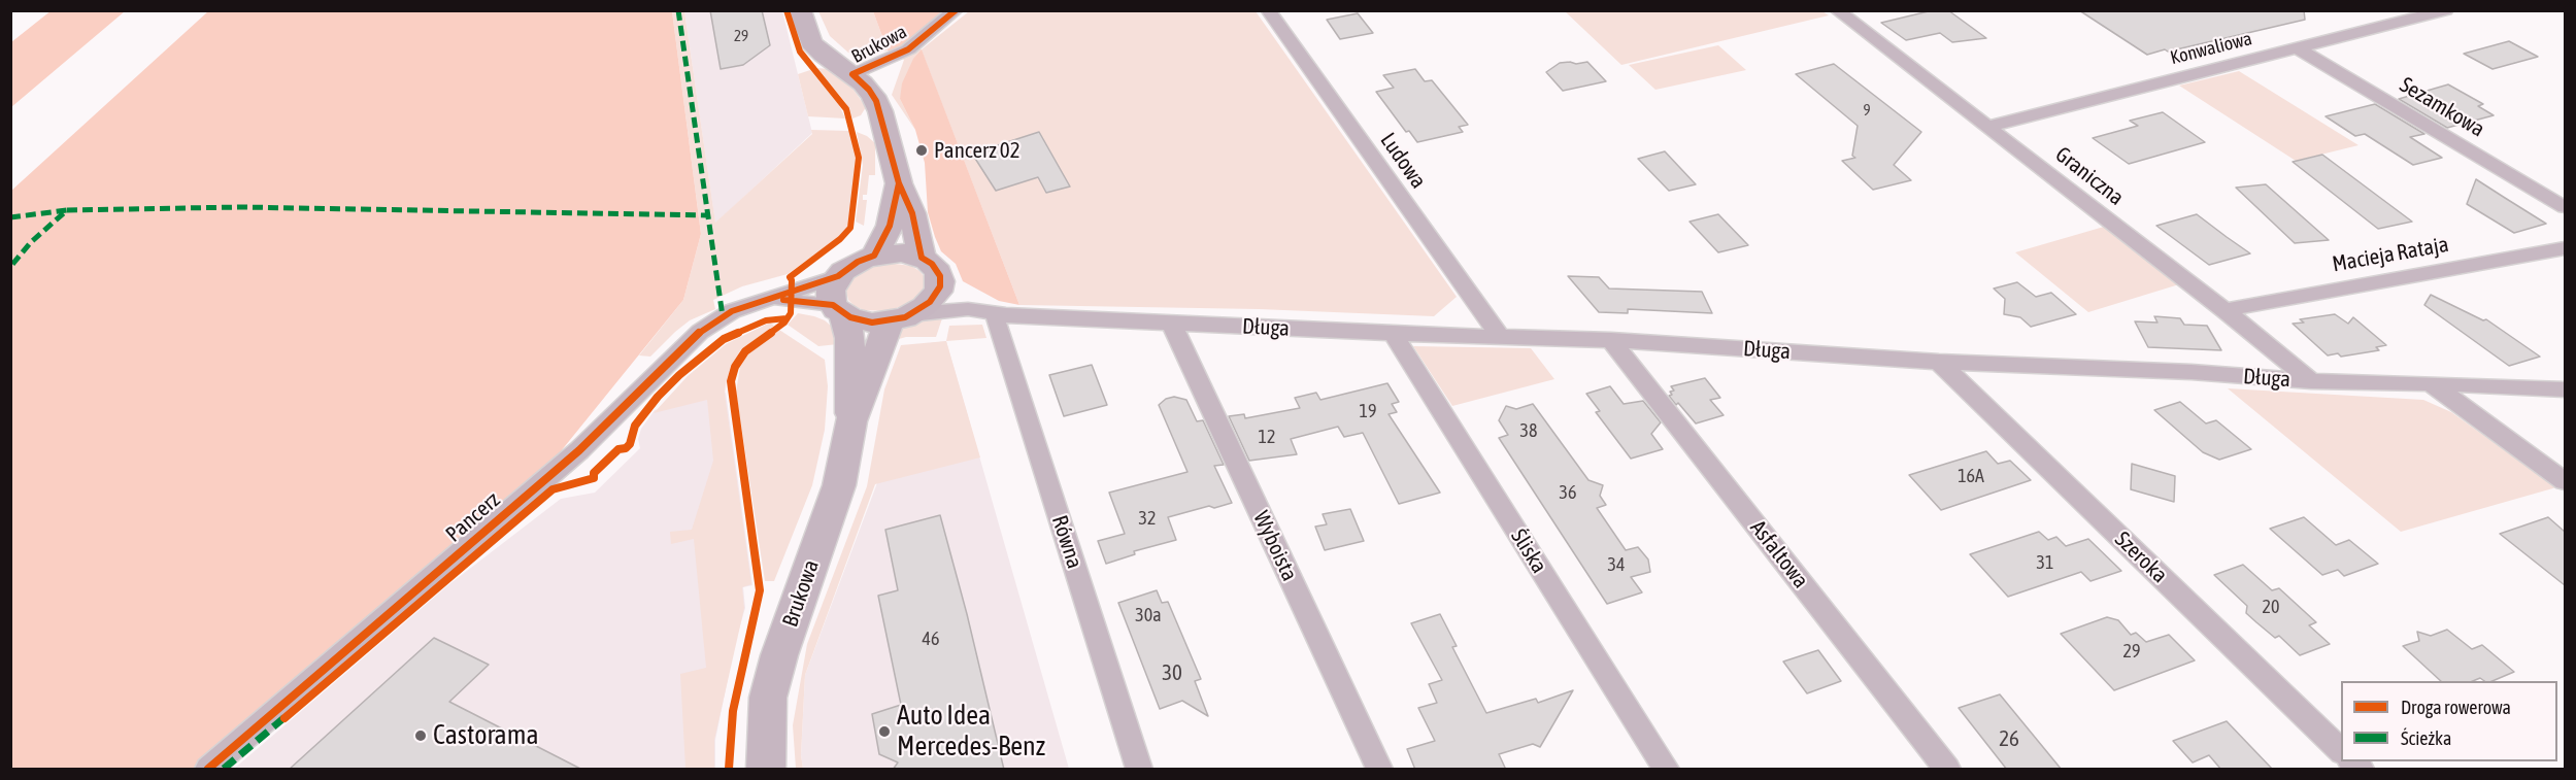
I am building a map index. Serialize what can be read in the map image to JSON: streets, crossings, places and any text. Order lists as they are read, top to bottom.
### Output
{
  "streets": {
    "street": [
      "Brukowa",
      "Konwaliowa",
      "Sezamkowa",
      "Ludowa",
      "Graniczna",
      "Macieja Rataja",
      "Długa",
      "Pancerz",
      "Równa",
      "Wyboista",
      "Śliska",
      "Asfaltowa",
      "Szeroka"
    ]
  },
  "crossings": [
    ["Brukowa", "Długa"],
    ["Brukowa", "Pancerz"],
    ["Konwaliowa", "Sezamkowa"],
    ["Konwaliowa", "Graniczna"],
    ["Ludowa", "Długa"],
    ["Graniczna", "Macieja Rataja"],
    ["Graniczna", "Długa"],
    ["Długa", "Pancerz"],
    ["Długa", "Równa"],
    ["Długa", "Wyboista"],
    ["Długa", "Śliska"],
    ["Długa", "Asfaltowa"],
    ["Długa", "Szeroka"]
  ],
  "places": ["Pancerz 02", "Auto Idea Mercedes-Benz", "Castorama"],
  "house_numbers": [
    "29",
    "9",
    "19",
    "38",
    "12",
    "16A",
    "36",
    "32",
    "31",
    "34",
    "20",
    "30a",
    "46",
    "29",
    "30",
    "26"
  ],
  "legend": ["Droga rowerowa", "Ścieżka"]
}
